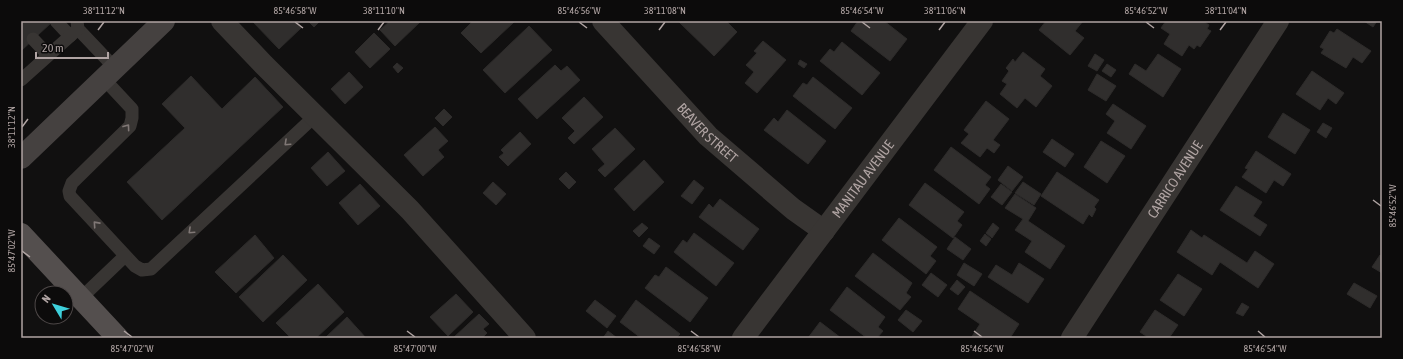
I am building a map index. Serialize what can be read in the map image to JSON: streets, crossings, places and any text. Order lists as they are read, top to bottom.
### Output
{
  "streets": {
    "street": ["BEAVER STREET", "MANITAU AVENUE", "CARRICO AVENUE"]
  },
  "crossings": [
    ["BEAVER STREET", "MANITAU AVENUE"]
  ],
  "scale_bar": "20 m",
  "north": "top left",
  "coordinates": [
    "38°11'12\"N",
    "85°46'58\"W",
    "38°11'10\"N",
    "85°46'56\"W",
    "38°11'08\"N",
    "85°46'54\"W",
    "38°11'06\"N",
    "85°46'52\"W",
    "38°11'04\"N",
    "85°47'02\"W",
    "85°47'00\"W"
  ]
}
